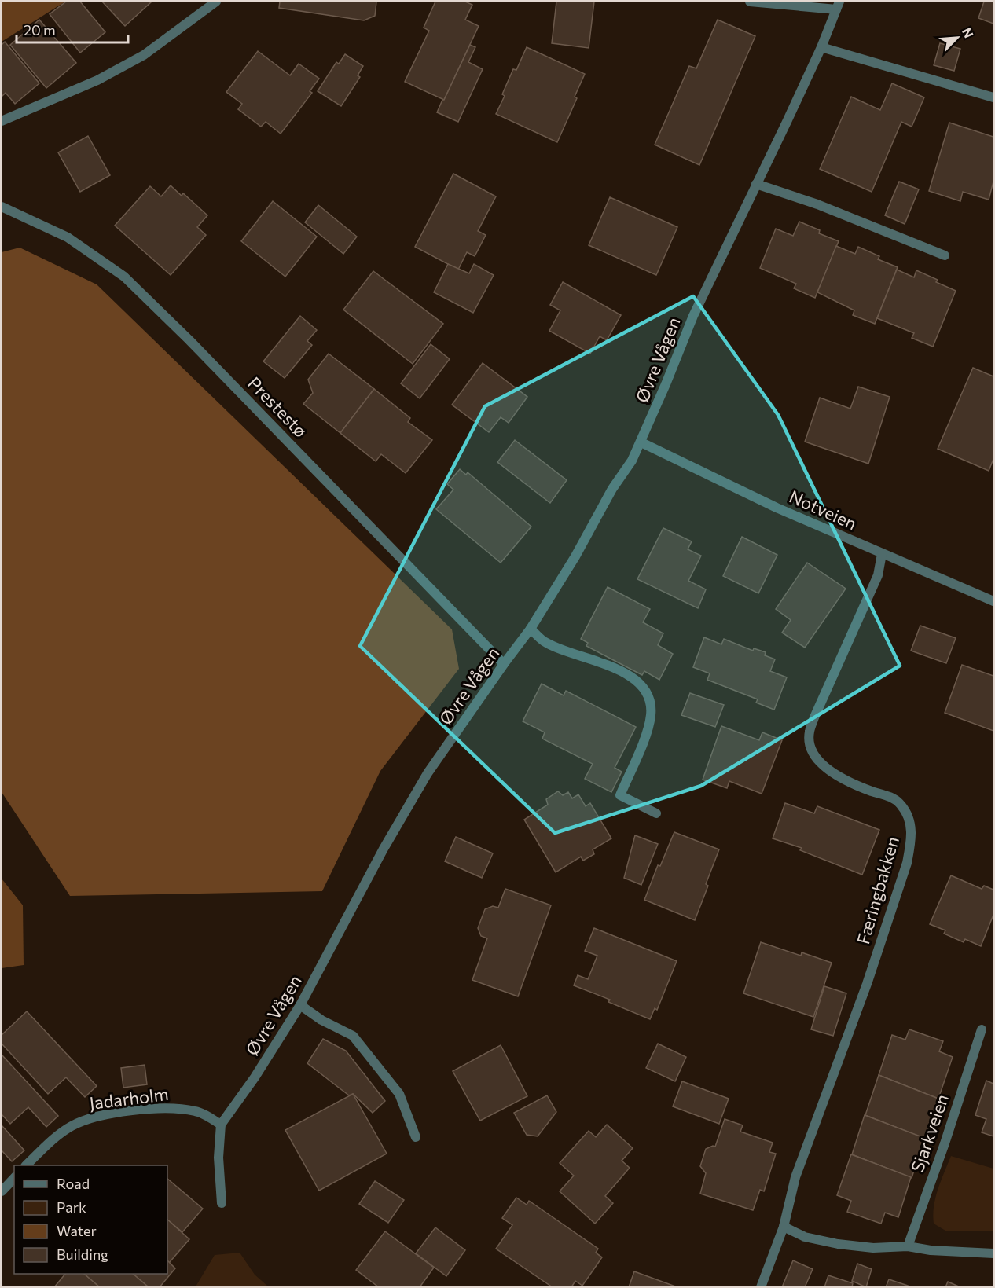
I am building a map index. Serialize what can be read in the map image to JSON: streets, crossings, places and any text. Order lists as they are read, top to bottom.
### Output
{
  "streets": {
    "street": [
      "Øvre Vågen",
      "Prestestø",
      "Notveien",
      "Færingbakken",
      "Jadarholm",
      "Sjarkveien"
    ]
  },
  "crossings": [
    ["Øvre Vågen", "Prestestø"],
    ["Øvre Vågen", "Notveien"],
    ["Øvre Vågen", "Jadarholm"],
    ["Notveien", "Færingbakken"]
  ],
  "legend": [
    "Road",
    "Park",
    "Water",
    "Building"
  ],
  "scale_bar": "20 m",
  "north": "top right"
}
